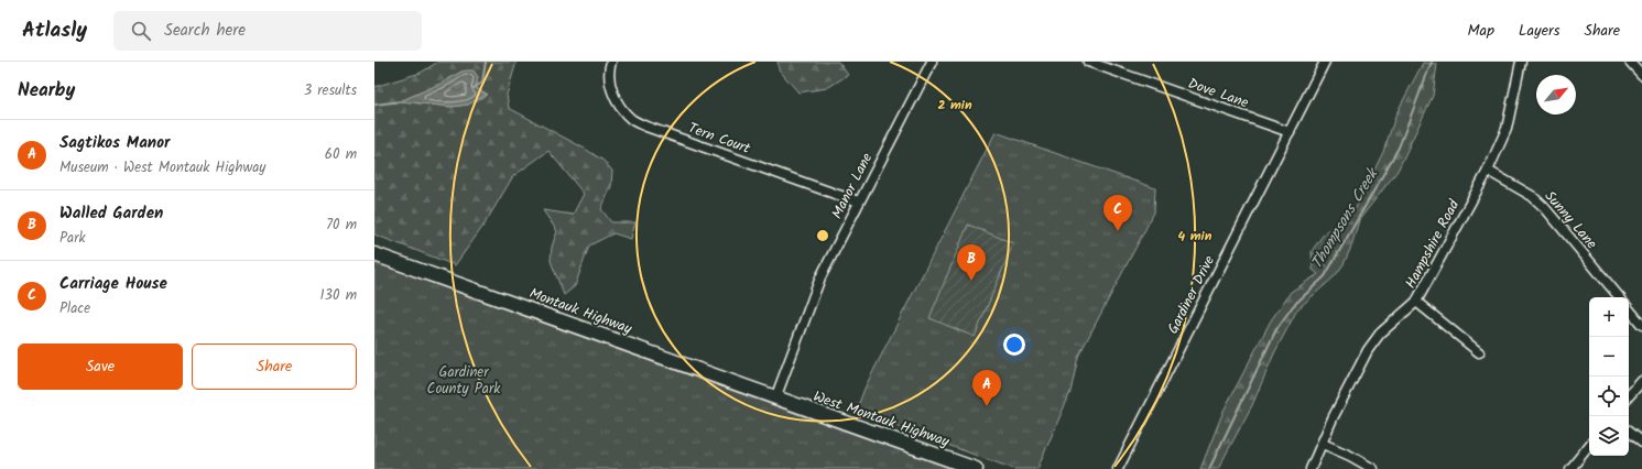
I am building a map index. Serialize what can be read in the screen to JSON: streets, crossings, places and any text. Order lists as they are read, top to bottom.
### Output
{
  "streets": {
    "main road": ["Montauk Highway", "West Montauk Highway"],
    "street": [
      "Dove Lane",
      "Tern Court",
      "Manor Lane",
      "Sunny Lane",
      "Hampshire Road",
      "Gardiner Drive"
    ]
  },
  "crossings": [
    ["Dove Lane", "Gardiner Drive"],
    ["Tern Court", "Manor Lane"],
    ["Manor Lane", "Montauk Highway"],
    ["Manor Lane", "West Montauk Highway"],
    ["Sunny Lane", "Hampshire Road"],
    ["Montauk Highway", "West Montauk Highway"]
  ],
  "water": ["Thompsons Creek"],
  "parks": ["Gardiner County Park"],
  "north": "top right",
  "page": {
    "header": "Atlasly",
    "search": "Search here",
    "nav": ["Map", "Layers", "Share"],
    "heading": ["Nearby", "3 results"],
    "list": [
      {
        "mark": "A",
        "name": "Sagtikos Manor",
        "note": "Museum · West Montauk Highway",
        "value": "60 m"
      },
      {
        "mark": "B",
        "name": "Walled Garden",
        "note": "Park",
        "value": "70 m"
      },
      {
        "mark": "C",
        "name": "Carriage House",
        "note": "Place",
        "value": "130 m"
      }
    ],
    "pins": ["C", "B", "A"],
    "map_buttons": ["+", "−"],
    "buttons": ["Save", "Share"]
  },
  "rings": ["2 min", "4 min"]
}
